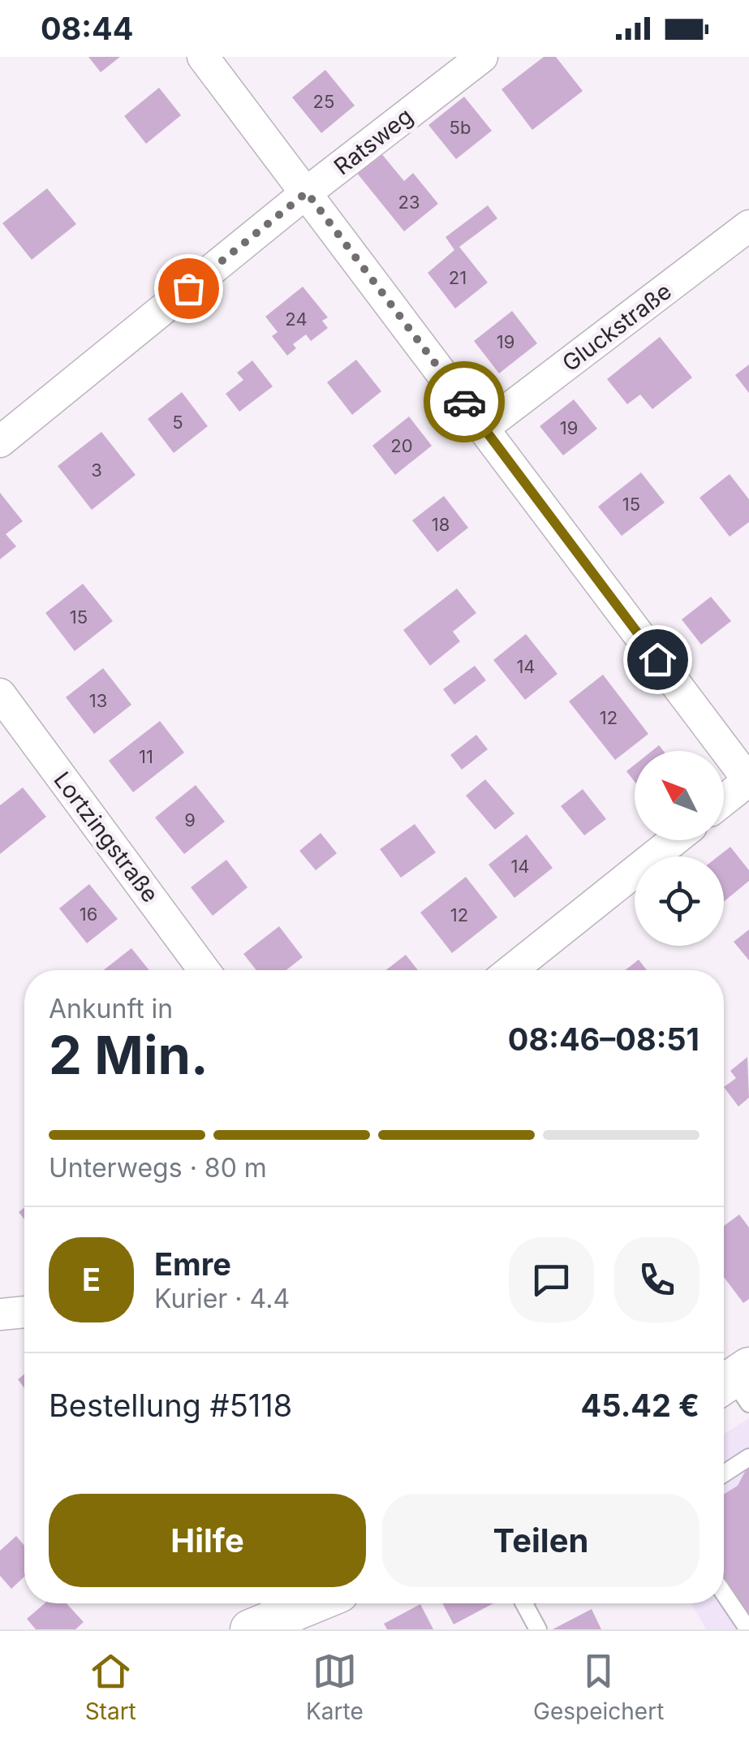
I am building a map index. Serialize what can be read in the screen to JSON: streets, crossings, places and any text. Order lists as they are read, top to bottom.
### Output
{
  "streets": {
    "street": ["Ratsweg", "Gluckstraße", "Lortzingstraße"]
  },
  "house_numbers": [
    "25",
    "5b",
    "23",
    "21",
    "24",
    "19",
    "5",
    "19",
    "20",
    "3",
    "15",
    "18",
    "15",
    "14",
    "13",
    "12",
    "11",
    "9",
    "14",
    "16",
    "12"
  ],
  "north": "top left",
  "page": {
    "status": "08:44",
    "heading": ["2 Min.", "Ankunft in", "08:46–08:51"],
    "panel": [
      "Emre",
      "Kurier · 4.4",
      "Bestellung #5118",
      "45.42 €"
    ],
    "bar": "Unterwegs · 80 m",
    "round": "E",
    "buttons": ["Hilfe", "Teilen"],
    "tabs": ["Start", "Karte", "Gespeichert"]
  }
}
